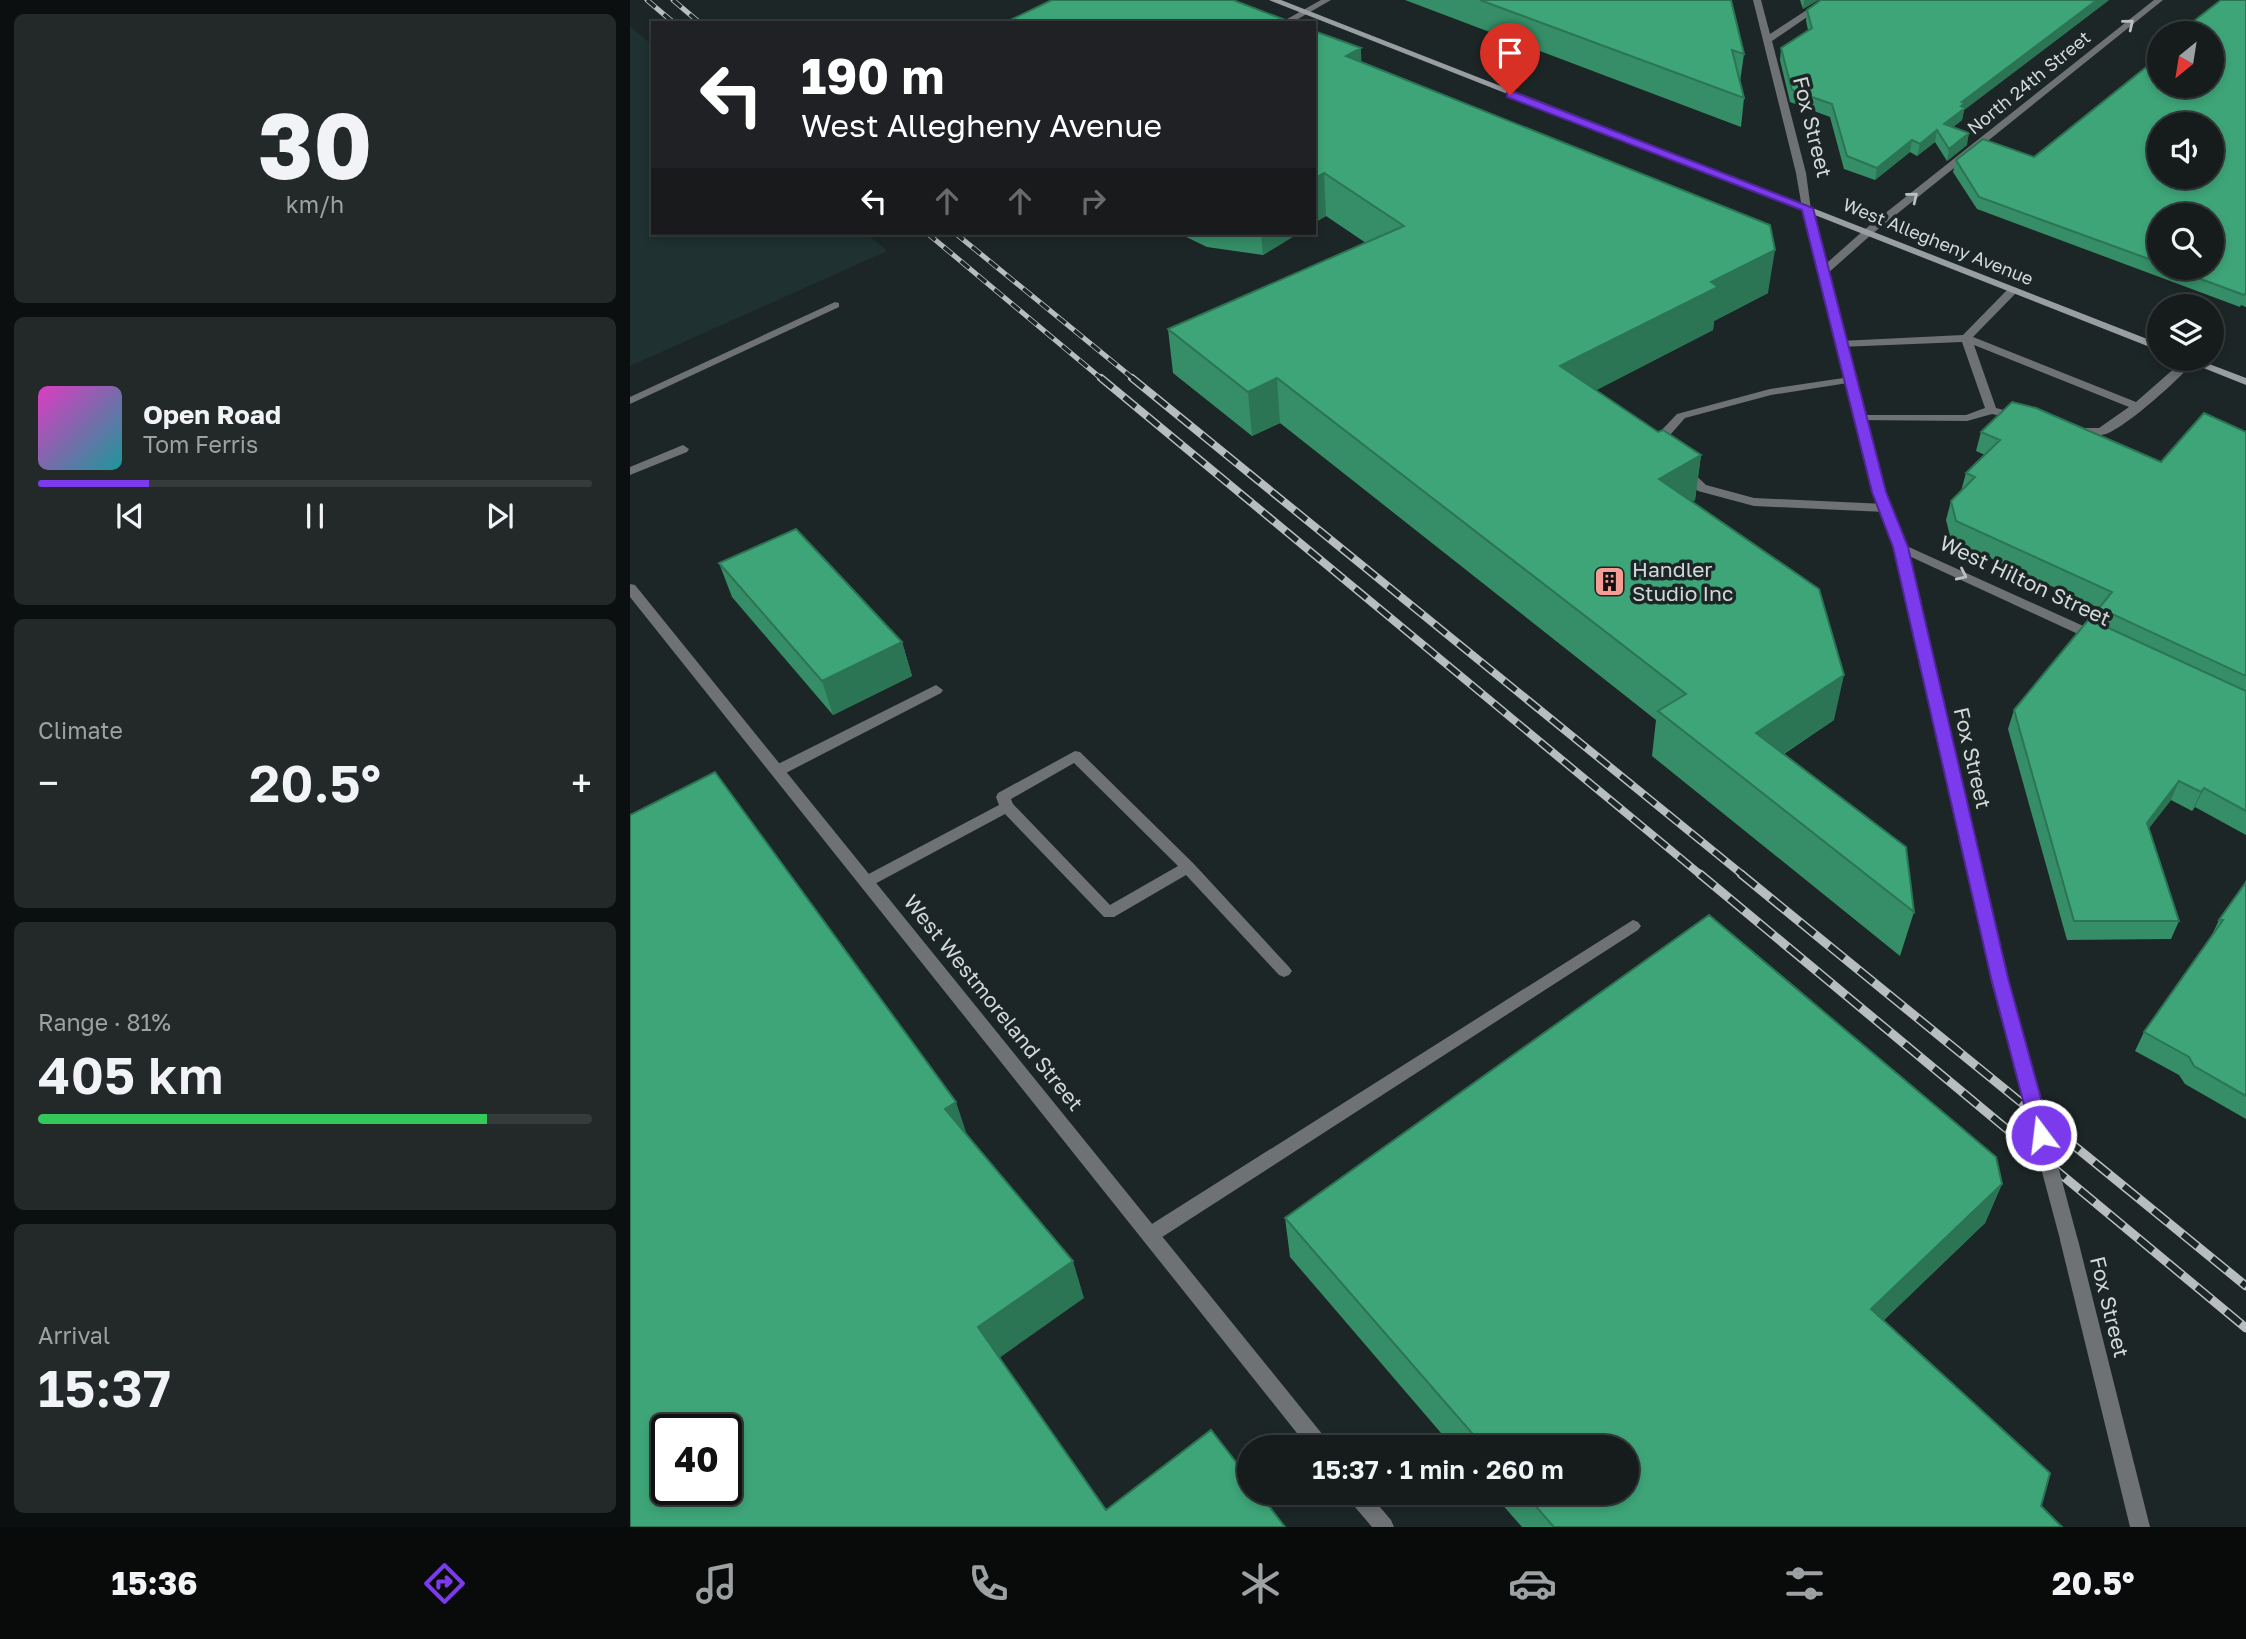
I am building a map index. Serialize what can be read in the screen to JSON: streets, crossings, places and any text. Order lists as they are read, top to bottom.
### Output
{
  "streets": {
    "main road": ["West Allegheny Avenue"],
    "street": [
      "North 24th Street",
      "Fox Street",
      "West Hilton Street",
      "West Westmoreland Street"
    ]
  },
  "crossings": [
    ["North 24th Street", "Fox Street"],
    ["North 24th Street", "West Allegheny Avenue"],
    ["Fox Street", "West Allegheny Avenue"],
    ["Fox Street", "West Hilton Street"]
  ],
  "one_way": ["North 24th Street", "West Hilton Street"],
  "places": {
    "building": ["Handler Studio Inc"]
  },
  "north": "bottom left",
  "page": {
    "tile": [
      ["30", "km/h"],
      "Climate",
      ["Range · 81%", "405 km"],
      ["Arrival", "15:37"]
    ],
    "turn": ["190 m", "West Allegheny Avenue"],
    "song": ["Open Road", "Tom Ferris"],
    "heat": ["−", "20.5°", "+"],
    "limit": "40",
    "trip": "15:37 · 1 min · 260 m",
    "tabs": ["15:36", "20.5°"]
  }
}
